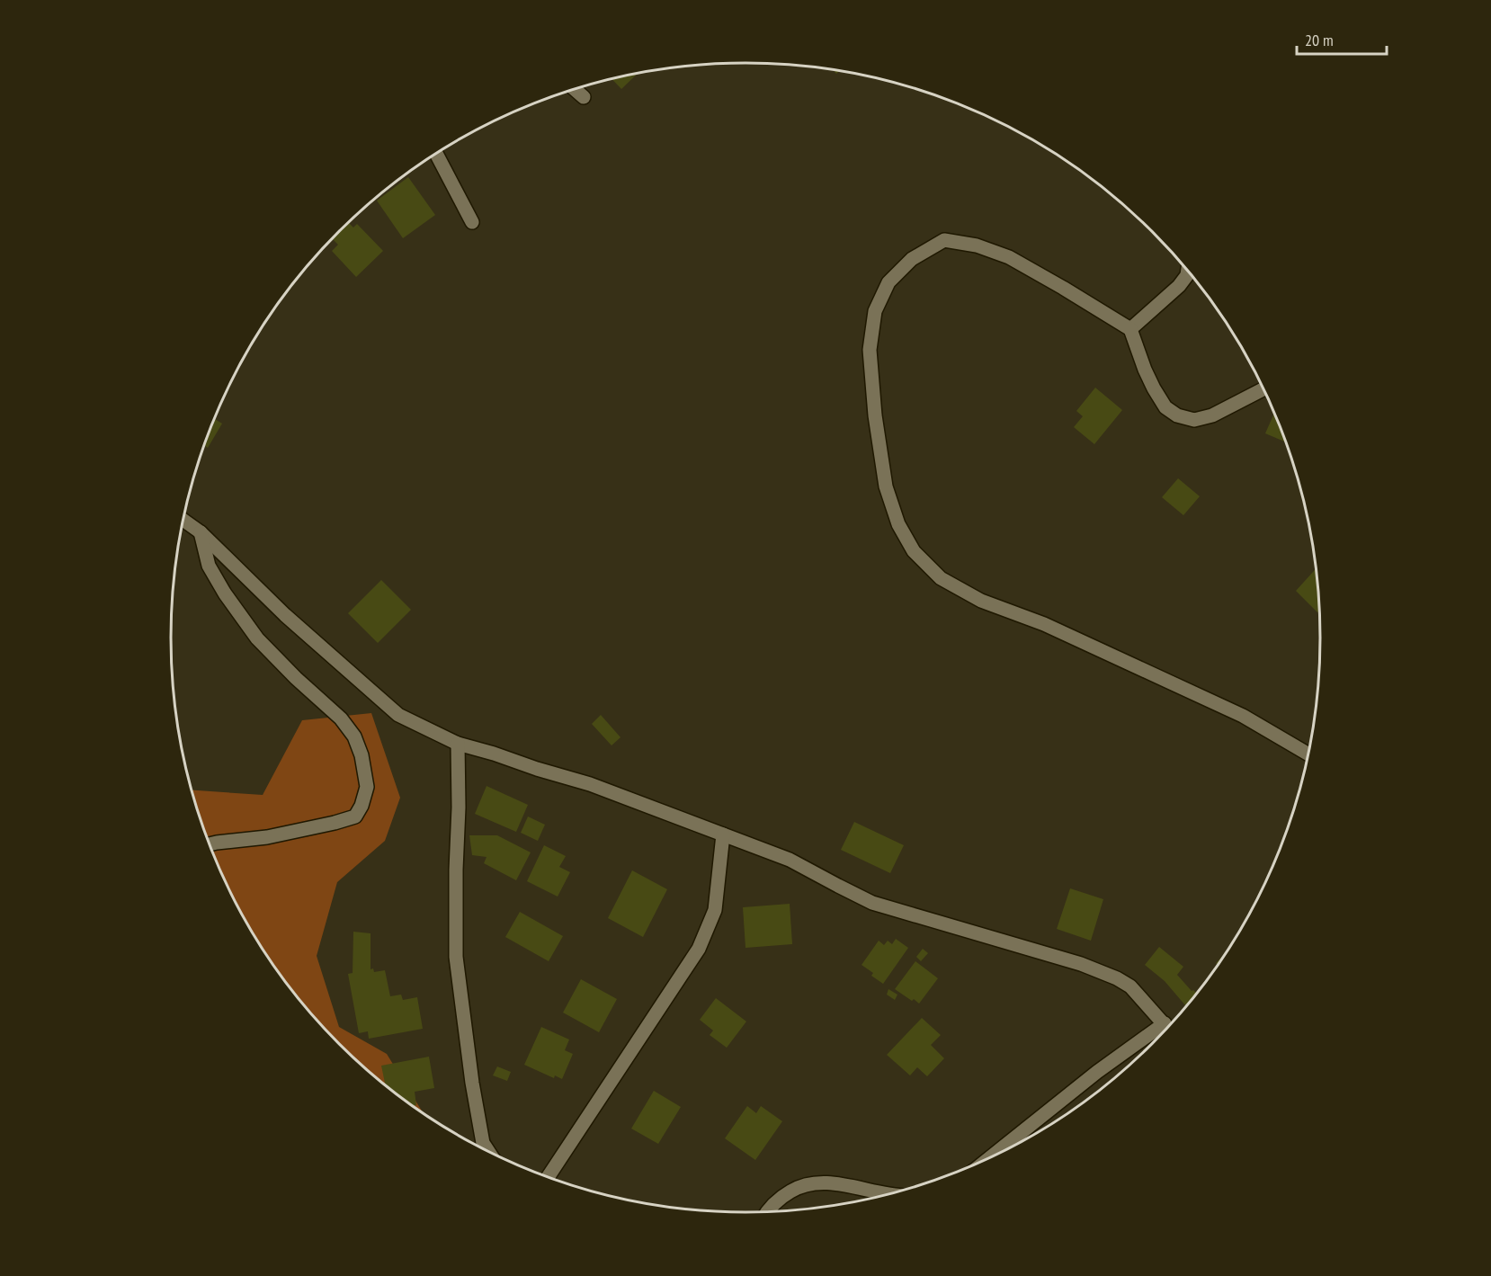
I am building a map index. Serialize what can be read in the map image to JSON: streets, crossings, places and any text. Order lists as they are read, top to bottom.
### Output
{
  "scale_bar": "20 m"
}
